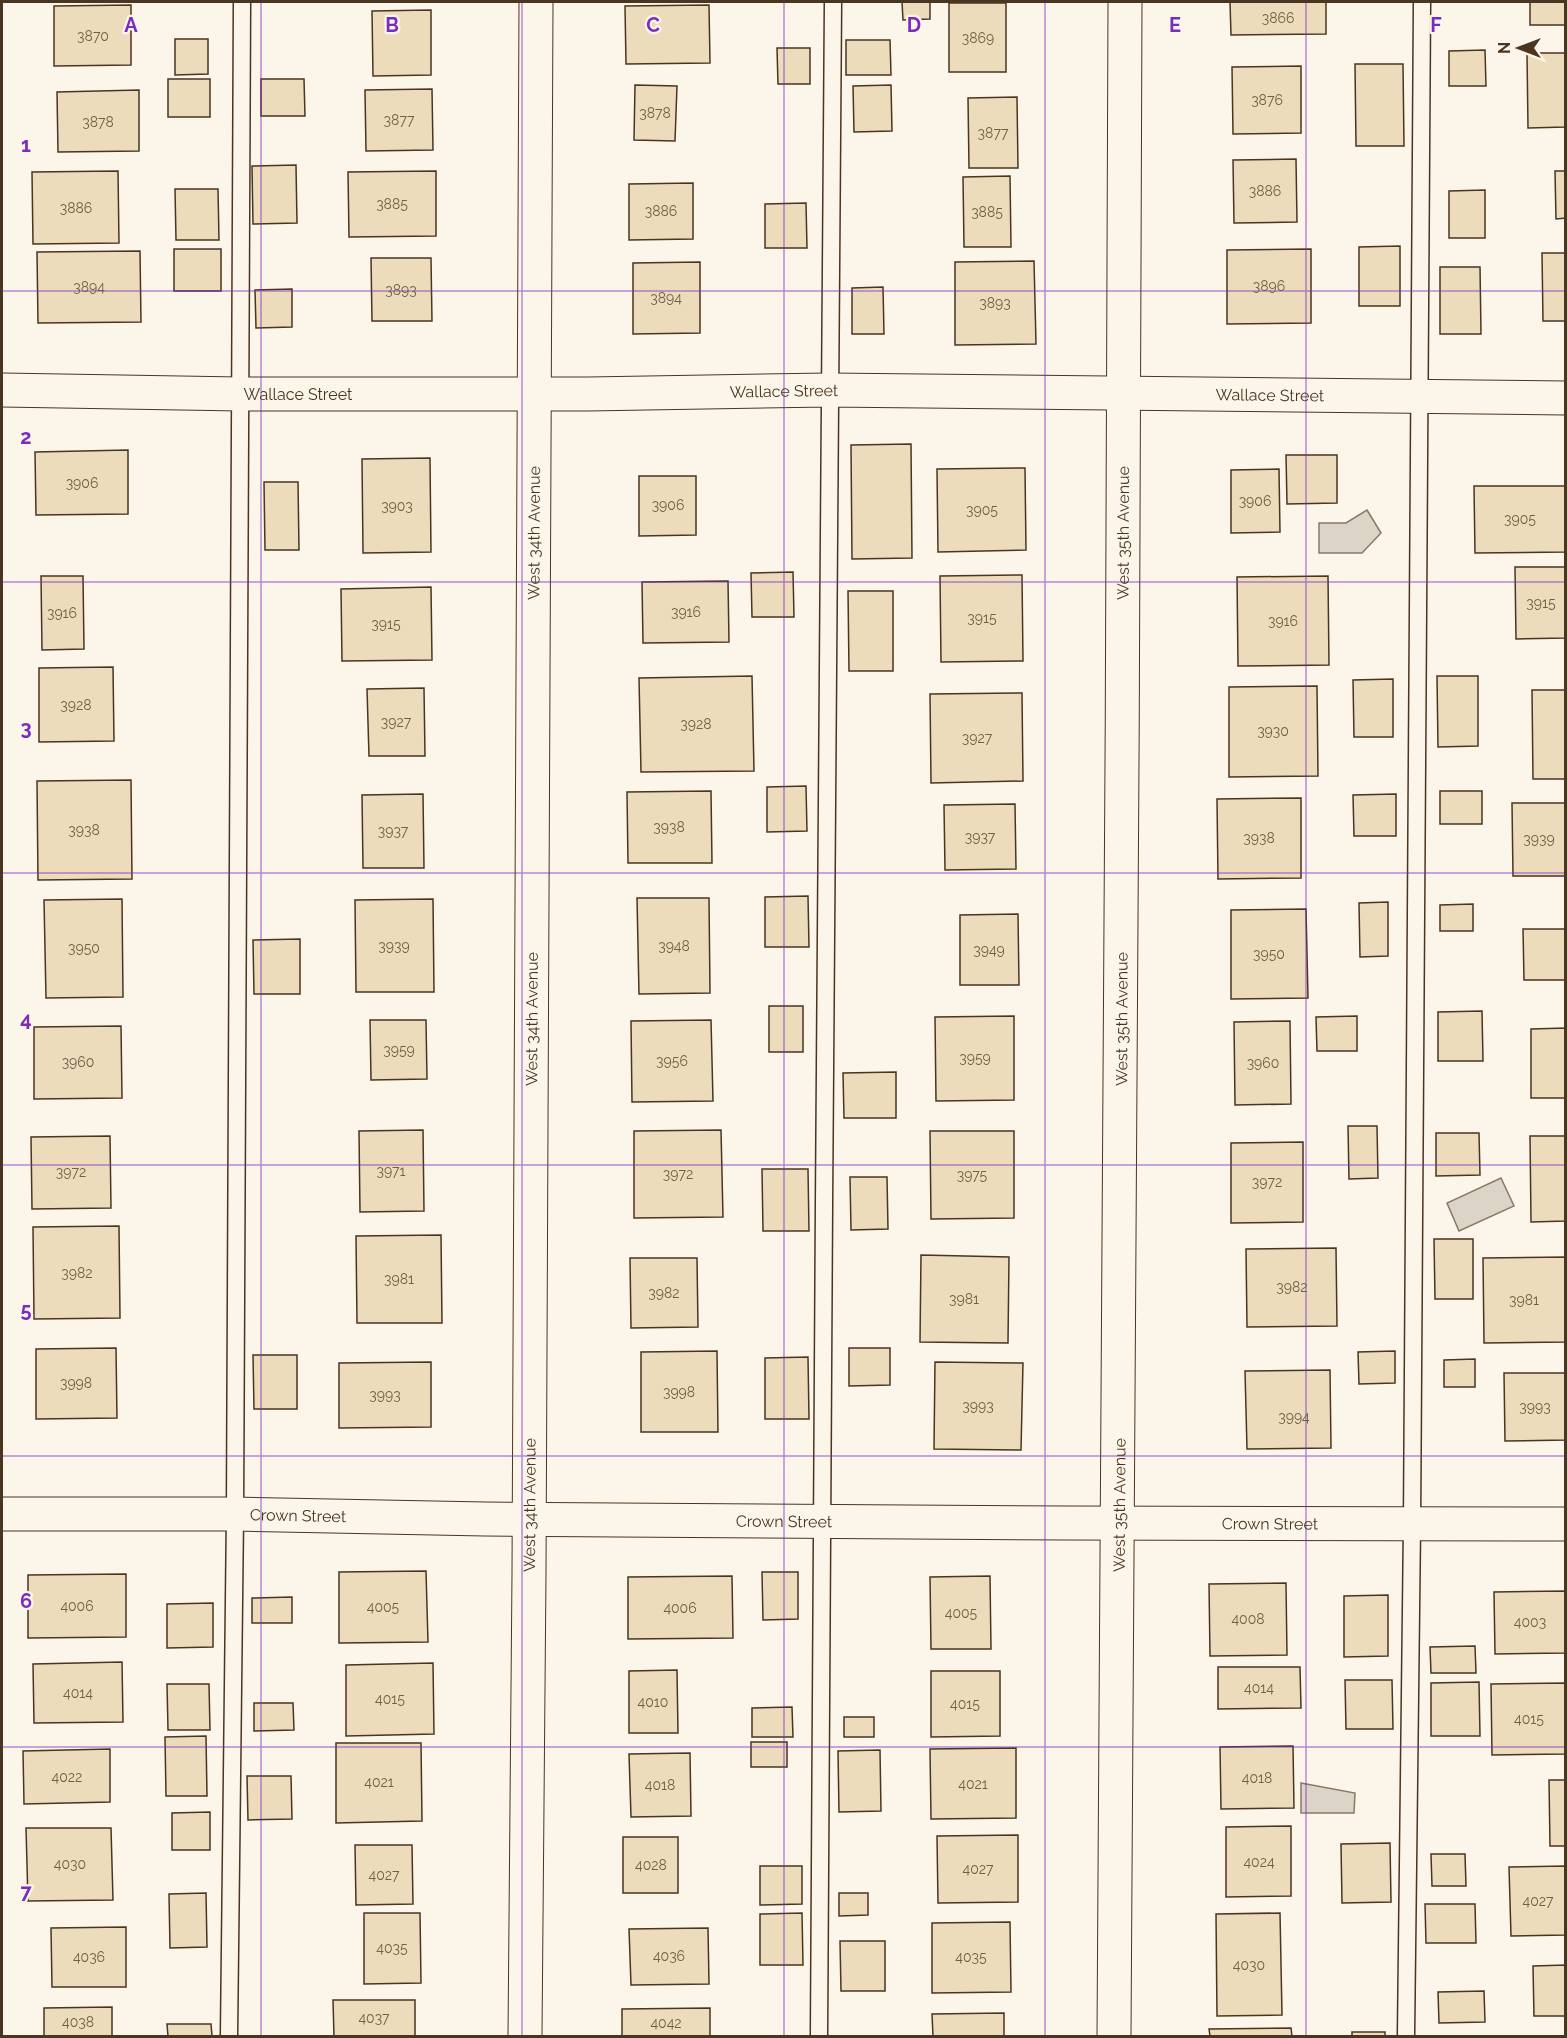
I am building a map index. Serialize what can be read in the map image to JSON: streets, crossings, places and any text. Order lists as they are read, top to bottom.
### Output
{
  "streets": {
    "street": [
      "Wallace Street",
      "West 34th Avenue",
      "West 35th Avenue",
      "Crown Street"
    ]
  },
  "crossings": [
    ["Wallace Street", "West 34th Avenue"],
    ["Wallace Street", "West 35th Avenue"],
    ["West 34th Avenue", "Crown Street"],
    ["West 35th Avenue", "Crown Street"]
  ],
  "house_numbers": [
    "3866",
    "3870",
    "3869",
    "3876",
    "3878",
    "3877",
    "3878",
    "3877",
    "3886",
    "3885",
    "3886",
    "3886",
    "3885",
    "3896",
    "3894",
    "3893",
    "3894",
    "3893",
    "3906",
    "3906",
    "3906",
    "3903",
    "3905",
    "3905",
    "3915",
    "3916",
    "3916",
    "3915",
    "3916",
    "3915",
    "3928",
    "3927",
    "3928",
    "3930",
    "3927",
    "3938",
    "3938",
    "3937",
    "3937",
    "3938",
    "3939",
    "3939",
    "3948",
    "3950",
    "3949",
    "3950",
    "3959",
    "3959",
    "3956",
    "3960",
    "3960",
    "3971",
    "3972",
    "3972",
    "3975",
    "3972",
    "3982",
    "3981",
    "3982",
    "3982",
    "3981",
    "3981",
    "3998",
    "3998",
    "3993",
    "3993",
    "3993",
    "3994",
    "4006",
    "4005",
    "4006",
    "4005",
    "4008",
    "4003",
    "4014",
    "4014",
    "4015",
    "4010",
    "4015",
    "4015",
    "4022",
    "4018",
    "4021",
    "4021",
    "4018",
    "4024",
    "4030",
    "4028",
    "4027",
    "4027",
    "4027",
    "4035",
    "4036",
    "4036",
    "4035",
    "4030",
    "4037",
    "4038",
    "4042"
  ],
  "north": "left",
  "grid": {
    "columns": [
      "A",
      "B",
      "C",
      "D",
      "E",
      "F"
    ],
    "rows": [
      "1",
      "2",
      "3",
      "4",
      "5",
      "6",
      "7"
    ]
  }
}
